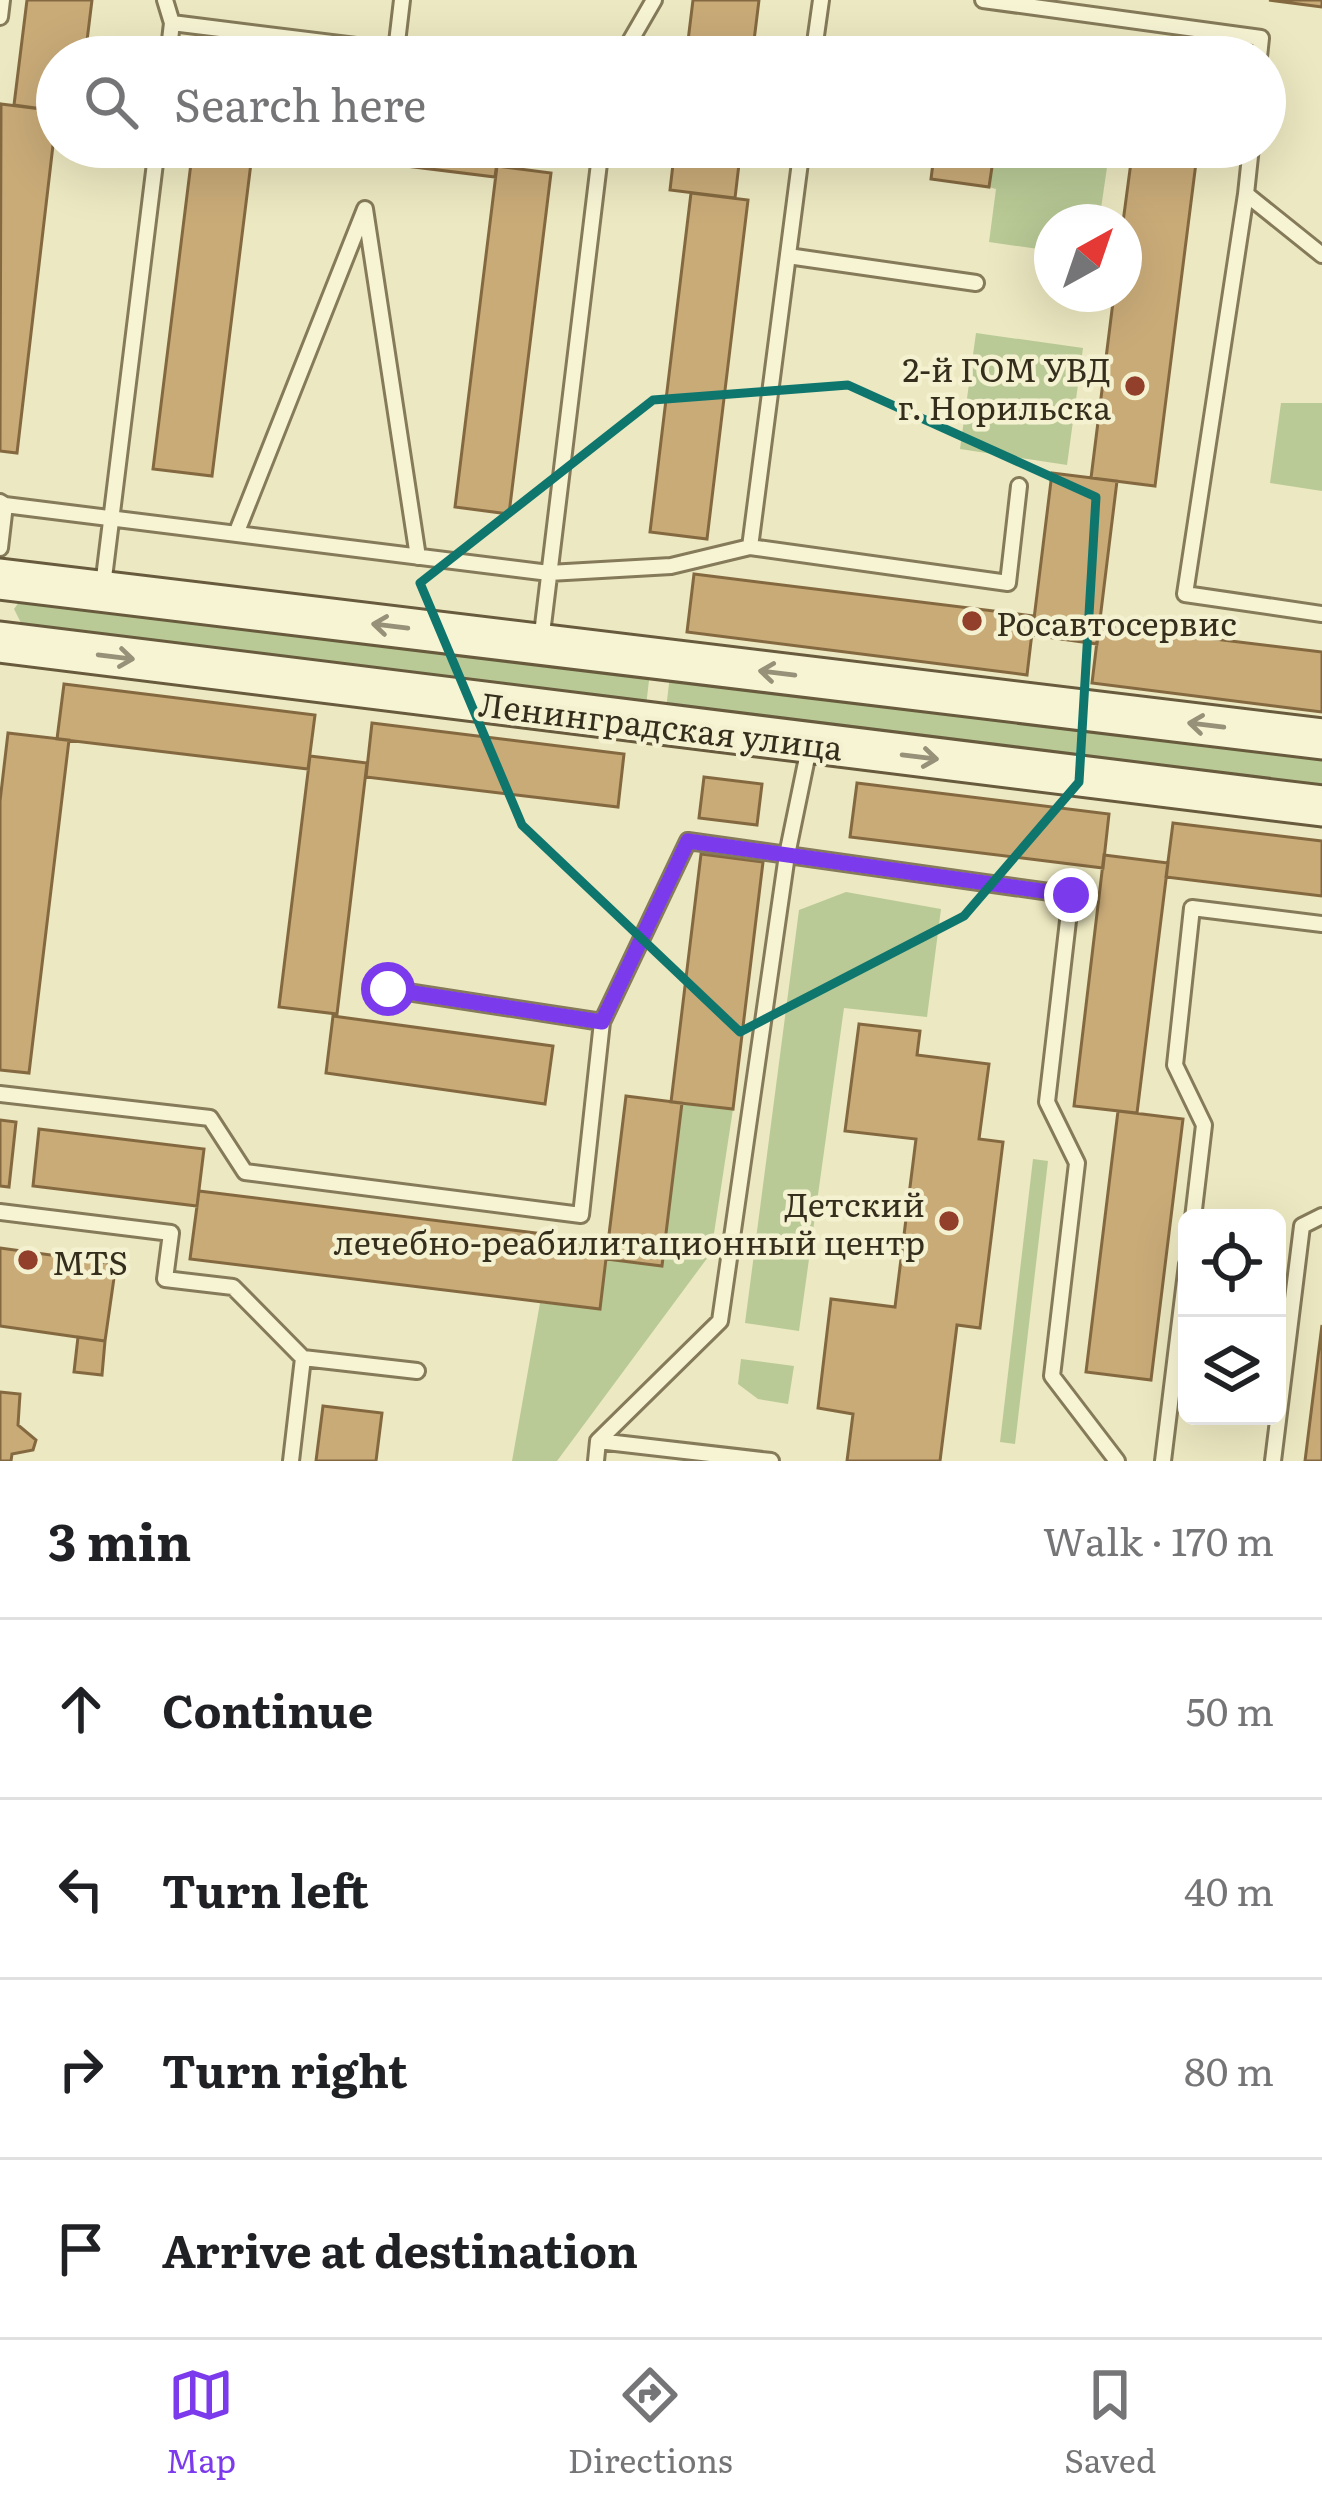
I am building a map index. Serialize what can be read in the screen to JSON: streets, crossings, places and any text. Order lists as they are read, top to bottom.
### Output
{
  "streets": {
    "street": ["Ленинградская улица"]
  },
  "places": [
    "2-й ГОМ УВД г. Норильска",
    "Росавтосервис",
    "Детский лечебно-реабилитационный центр",
    "MTS"
  ],
  "north": "top right",
  "page": {
    "search": "Search here",
    "heading": ["3 min", "Walk · 170 m"],
    "list": [
      ["Continue", "50 m"],
      ["Turn left", "40 m"],
      ["Turn right", "80 m"],
      "Arrive at destination"
    ],
    "nav": ["Map", "Directions", "Saved"]
  }
}
